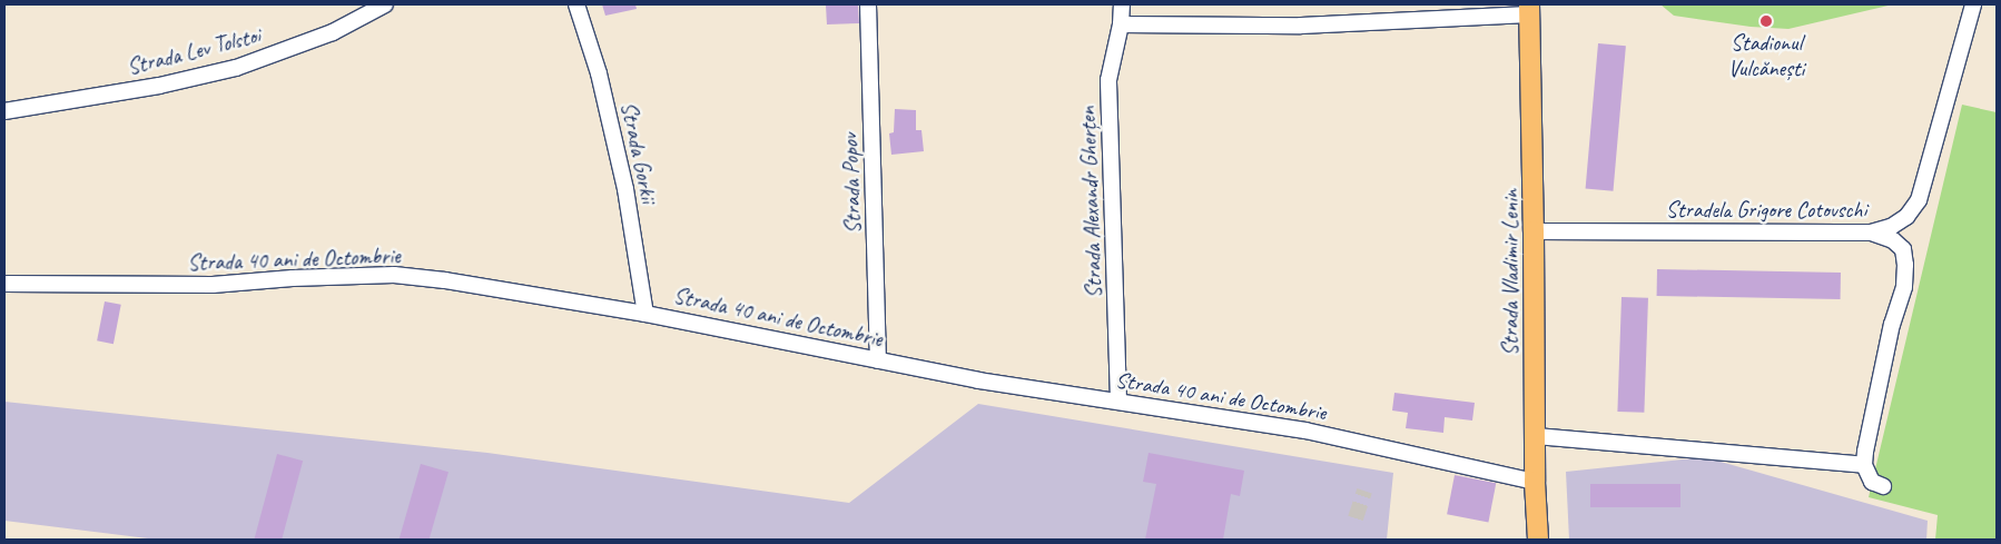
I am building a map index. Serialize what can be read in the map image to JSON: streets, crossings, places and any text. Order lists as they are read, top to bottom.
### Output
{
  "streets": {
    "main road": ["Strada Vladimir Lenin"],
    "street": [
      "Strada Lev Tolstoi",
      "Strada Gorkii",
      "Strada Popov",
      "Strada Alexandr Gherțen",
      "Stradela Grigore Cotovschi",
      "Strada 40 ani de Octombrie"
    ]
  },
  "crossings": [
    ["Strada Gorkii", "Strada 40 ani de Octombrie"],
    ["Strada Popov", "Strada 40 ani de Octombrie"],
    ["Strada Alexandr Gherțen", "Strada 40 ani de Octombrie"],
    ["Stradela Grigore Cotovschi", "Strada Vladimir Lenin"],
    ["Strada 40 ani de Octombrie", "Strada Vladimir Lenin"]
  ],
  "places": ["Stadionul Vulcănești"]
}
